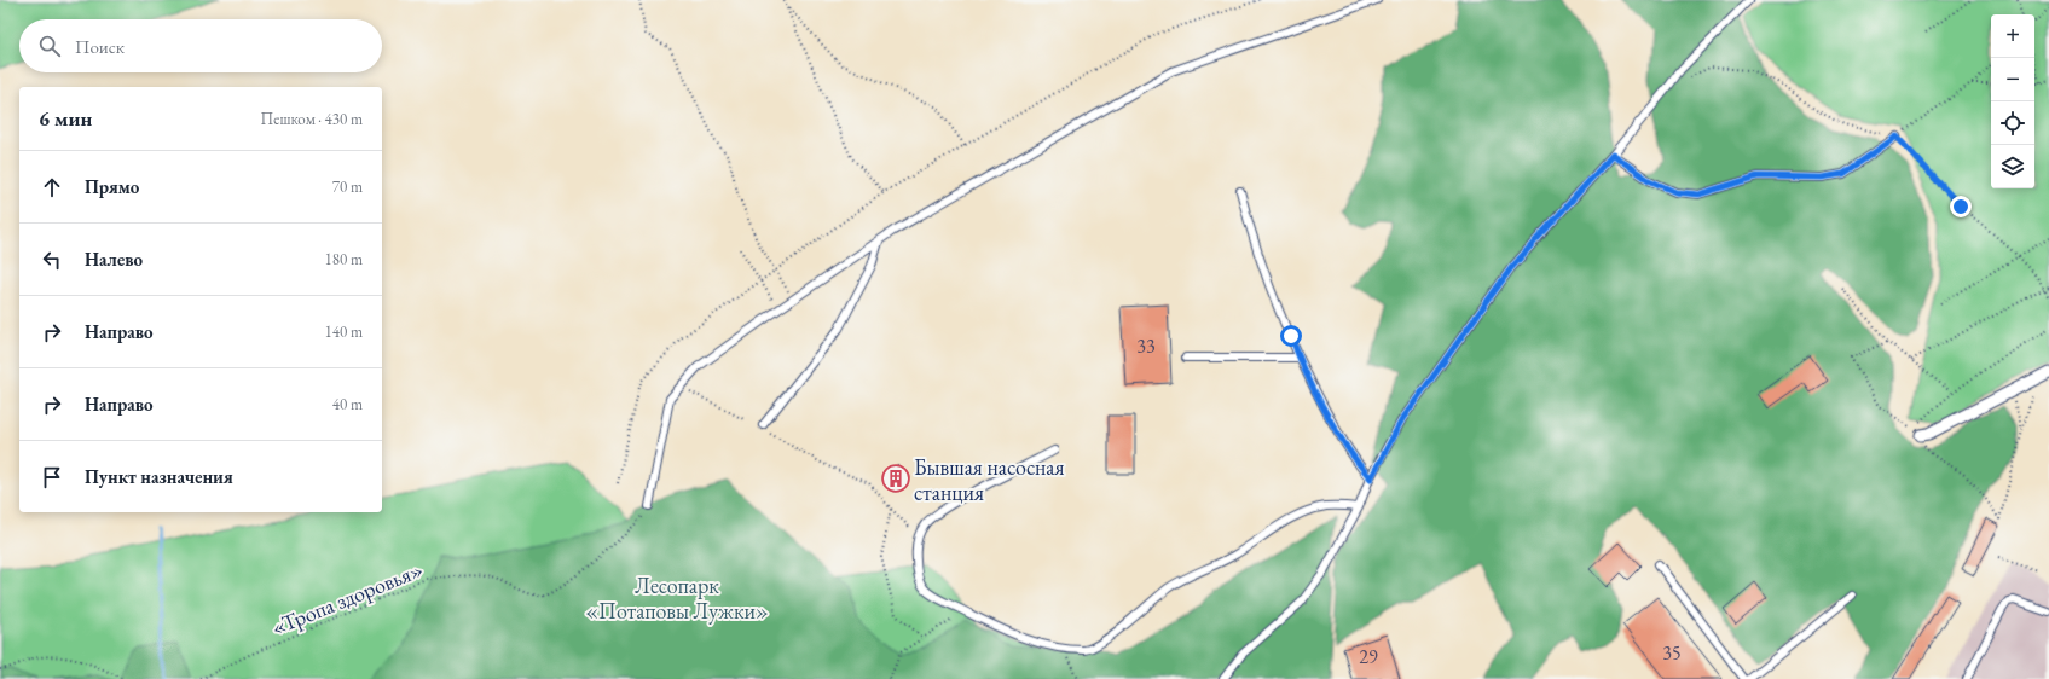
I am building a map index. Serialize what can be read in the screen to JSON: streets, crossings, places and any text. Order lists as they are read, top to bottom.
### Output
{
  "streets": {
    "path": ["«Тропа здоровья»"]
  },
  "parks": ["Лесопарк «Потаповы Лужки»"],
  "places": {
    "building": ["Бывшая насосная станция"]
  },
  "house_numbers": ["33", "35", "29"],
  "page": {
    "map_buttons": ["+", "−"],
    "search": "Поиск",
    "heading": ["6 мин", "Пешком · 430 m"],
    "list": [
      ["Прямо", "70 m"],
      ["Налево", "180 m"],
      ["Направо", "140 m"],
      ["Направо", "40 m"],
      "Пункт назначения"
    ]
  }
}
